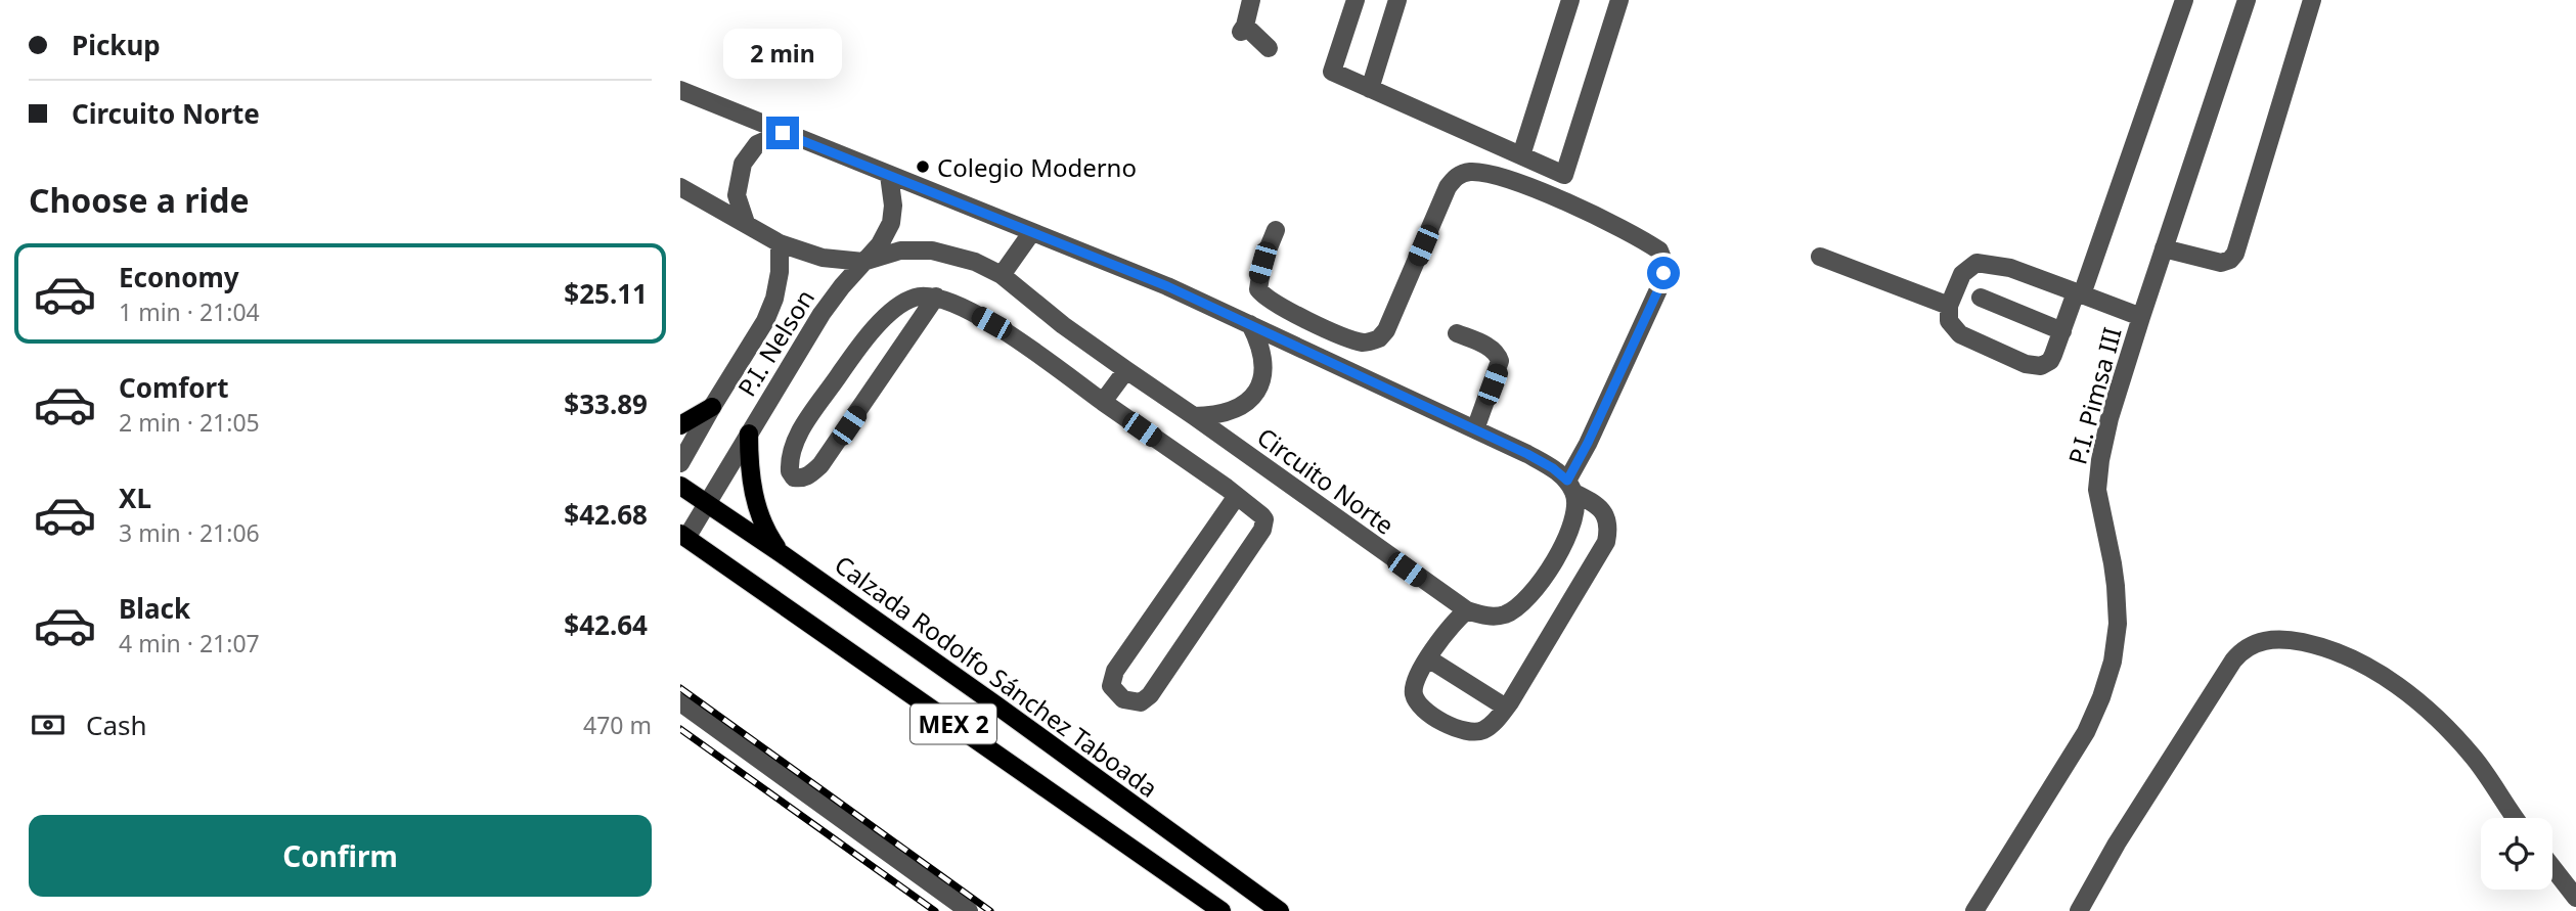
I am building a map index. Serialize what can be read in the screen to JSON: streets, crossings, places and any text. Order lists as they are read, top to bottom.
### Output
{
  "streets": {
    "main road": ["Calzada Rodolfo Sánchez Taboada", "MEX 2"],
    "street": ["P.I. Nelson", "P.I. Pimsa III", "Circuito Norte"]
  },
  "crossings": [
    ["P.I. Nelson", "Circuito Norte"],
    ["P.I. Nelson", "Calzada Rodolfo Sánchez Taboada"],
    ["P.I. Nelson", "MEX 2"]
  ],
  "places": ["Colegio Moderno"],
  "page": {
    "banner": ["Pickup", "Circuito Norte"],
    "bubble": "2 min",
    "heading": "Choose a ride",
    "list": [
      {
        "name": "Economy",
        "note": "1 min · 21:04",
        "value": "$25.11"
      },
      {
        "name": "Comfort",
        "note": "2 min · 21:05",
        "value": "$33.89"
      },
      {
        "name": "XL",
        "note": "3 min · 21:06",
        "value": "$42.68"
      },
      {
        "name": "Black",
        "note": "4 min · 21:07",
        "value": "$42.64"
      }
    ],
    "pay": ["Cash", "470 m"],
    "buttons": "Confirm"
  }
}
